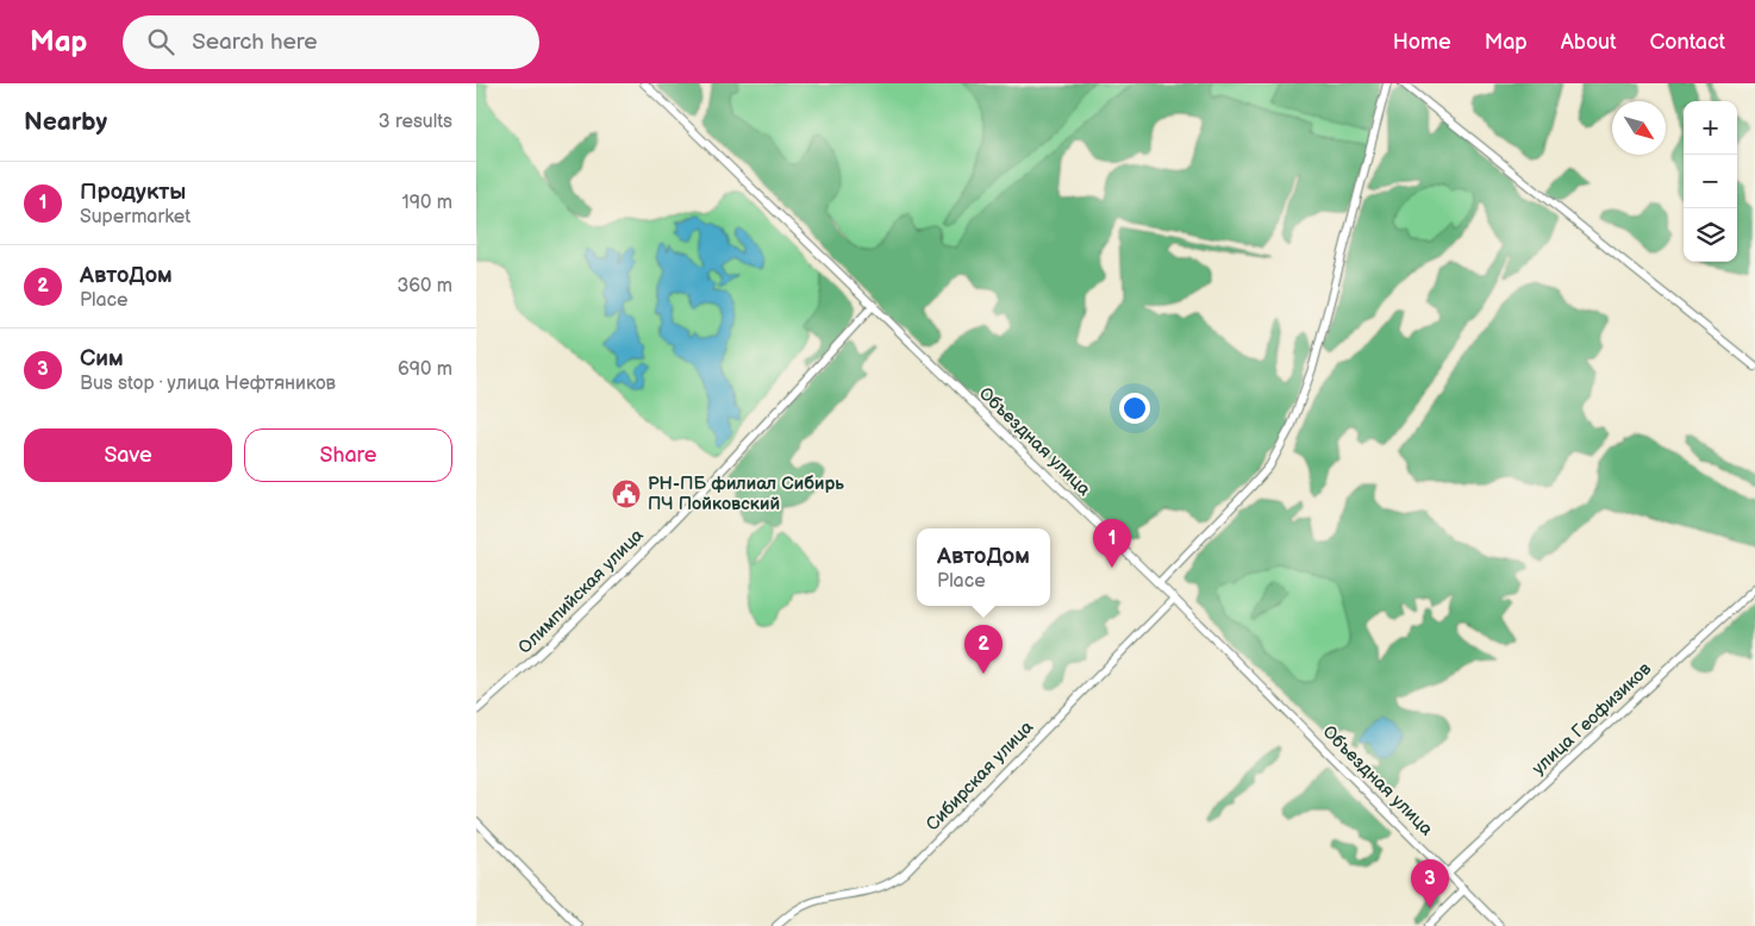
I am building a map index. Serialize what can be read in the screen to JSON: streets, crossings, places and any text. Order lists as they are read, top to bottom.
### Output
{
  "streets": {
    "street": [
      "Объездная улица",
      "Олимпийская улица",
      "улица Геофизиков",
      "Сибирская улица"
    ]
  },
  "crossings": [
    ["Объездная улица", "Олимпийская улица"],
    ["Объездная улица", "улица Геофизиков"],
    ["Объездная улица", "Сибирская улица"]
  ],
  "places": {
    "public building": ["РН-ПБ филиал Сибирь ПЧ Пойковский"]
  },
  "north": "bottom right",
  "page": {
    "header": "Map",
    "search": "Search here",
    "nav": [
      "Home",
      "Map",
      "About",
      "Contact"
    ],
    "heading": ["Nearby", "3 results"],
    "map_buttons": ["+", "−"],
    "list": [
      {
        "mark": "1",
        "name": "Продукты",
        "note": "Supermarket",
        "value": "190 m"
      },
      {
        "mark": "2",
        "name": "АвтоДом",
        "note": "Place",
        "value": "360 m"
      },
      {
        "mark": "3",
        "name": "Сим",
        "note": "Bus stop · улица Нефтяников",
        "value": "690 m"
      }
    ],
    "buttons": ["Save", "Share"],
    "pins": ["1", "2", "3"],
    "popup": ["АвтоДом", "Place"]
  }
}
